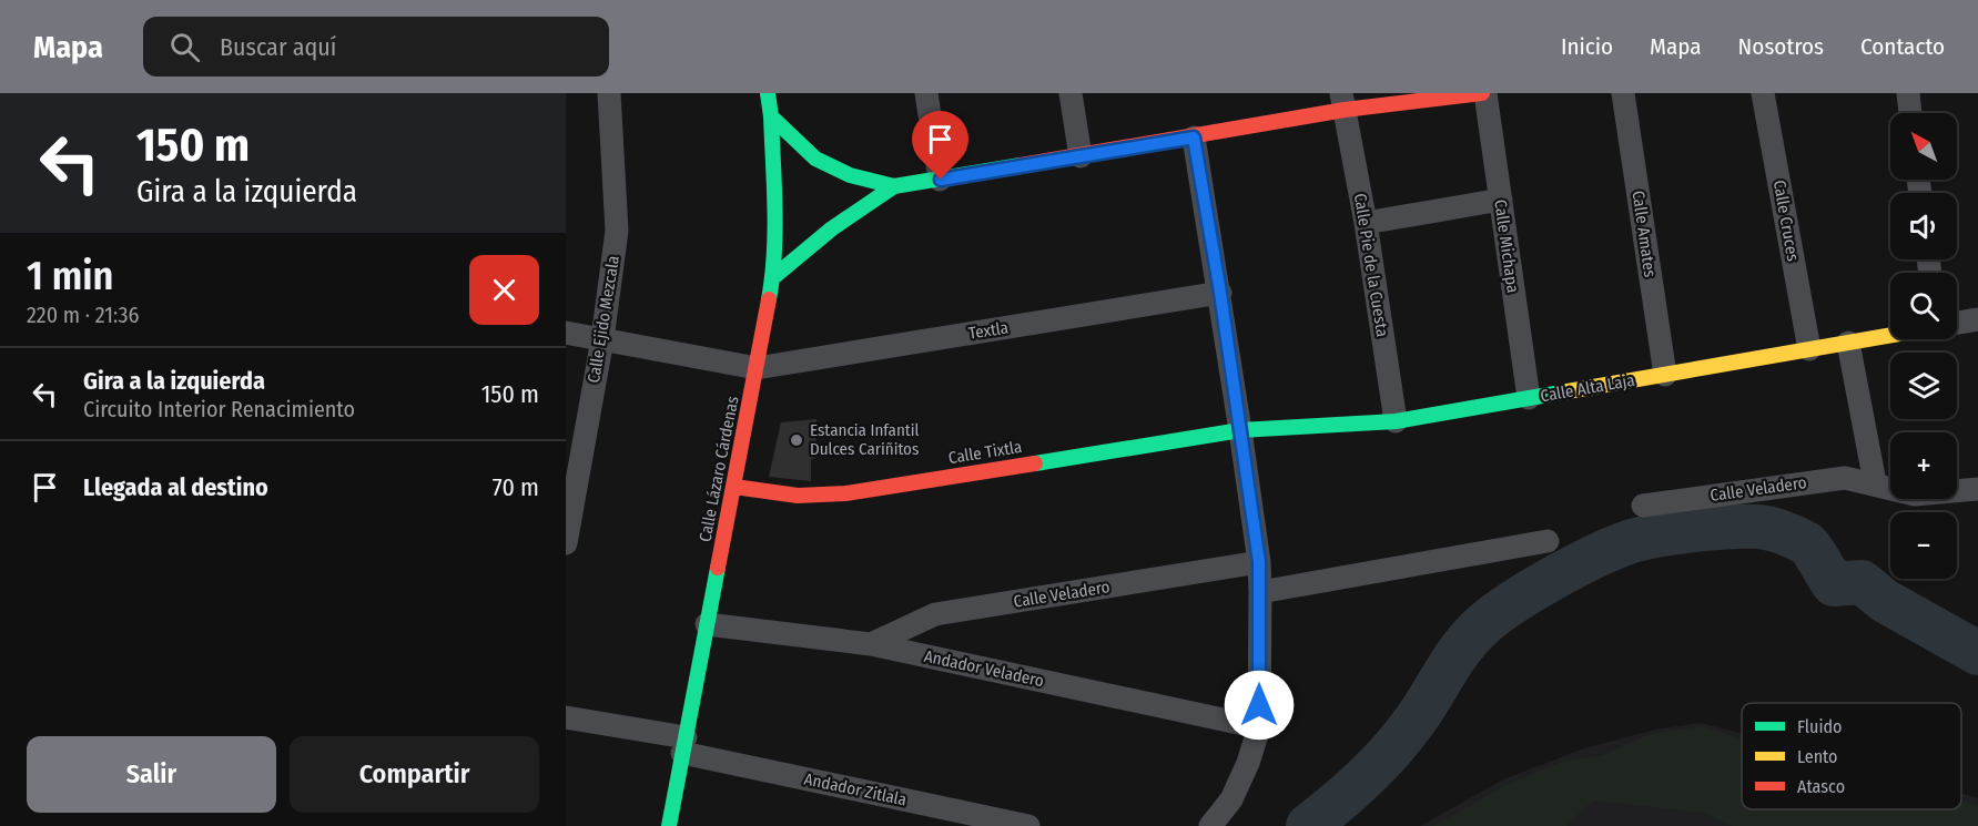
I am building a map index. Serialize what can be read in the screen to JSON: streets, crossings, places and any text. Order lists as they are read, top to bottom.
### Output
{
  "streets": {
    "main road": ["Calle Alta Laja", "Calle Tixtla", "Calle Lázaro Cárdenas"],
    "street": [
      "Calle Cruces",
      "Calle Amates",
      "Calle Michapa",
      "Calle Pie de la Cuesta",
      "Calle Ejido Mezcala",
      "Textla",
      "Calle Veladero",
      "Andador Veladero",
      "Andador Zitlala"
    ]
  },
  "crossings": [
    ["Calle Cruces", "Calle Alta Laja"],
    ["Calle Amates", "Calle Alta Laja"],
    ["Calle Michapa", "Calle Alta Laja"],
    ["Calle Pie de la Cuesta", "Calle Alta Laja"],
    ["Calle Ejido Mezcala", "Textla"],
    ["Textla", "Calle Lázaro Cárdenas"],
    ["Calle Alta Laja", "Calle Tixtla"],
    ["Calle Tixtla", "Calle Lázaro Cárdenas"],
    ["Calle Lázaro Cárdenas", "Andador Veladero"],
    ["Calle Lázaro Cárdenas", "Andador Zitlala"],
    ["Calle Veladero", "Andador Veladero"]
  ],
  "places": ["Estancia Infantil Dulces Cariñitos"],
  "legend": ["Fluido", "Lento", "Atasco"],
  "north": "top left",
  "page": {
    "header": "Mapa",
    "search": "Buscar aquí",
    "nav": [
      "Inicio",
      "Mapa",
      "Nosotros",
      "Contacto"
    ],
    "turn": ["150 m", "Gira a la izquierda"],
    "map_buttons": ["+", "−"],
    "heading": ["1 min", "220 m · 21:36"],
    "list": [
      {
        "name": "Gira a la izquierda",
        "note": "Circuito Interior Renacimiento",
        "value": "150 m"
      },
      {
        "name": "Llegada al destino",
        "value": "70 m"
      }
    ],
    "buttons": ["Salir", "Compartir"]
  }
}
